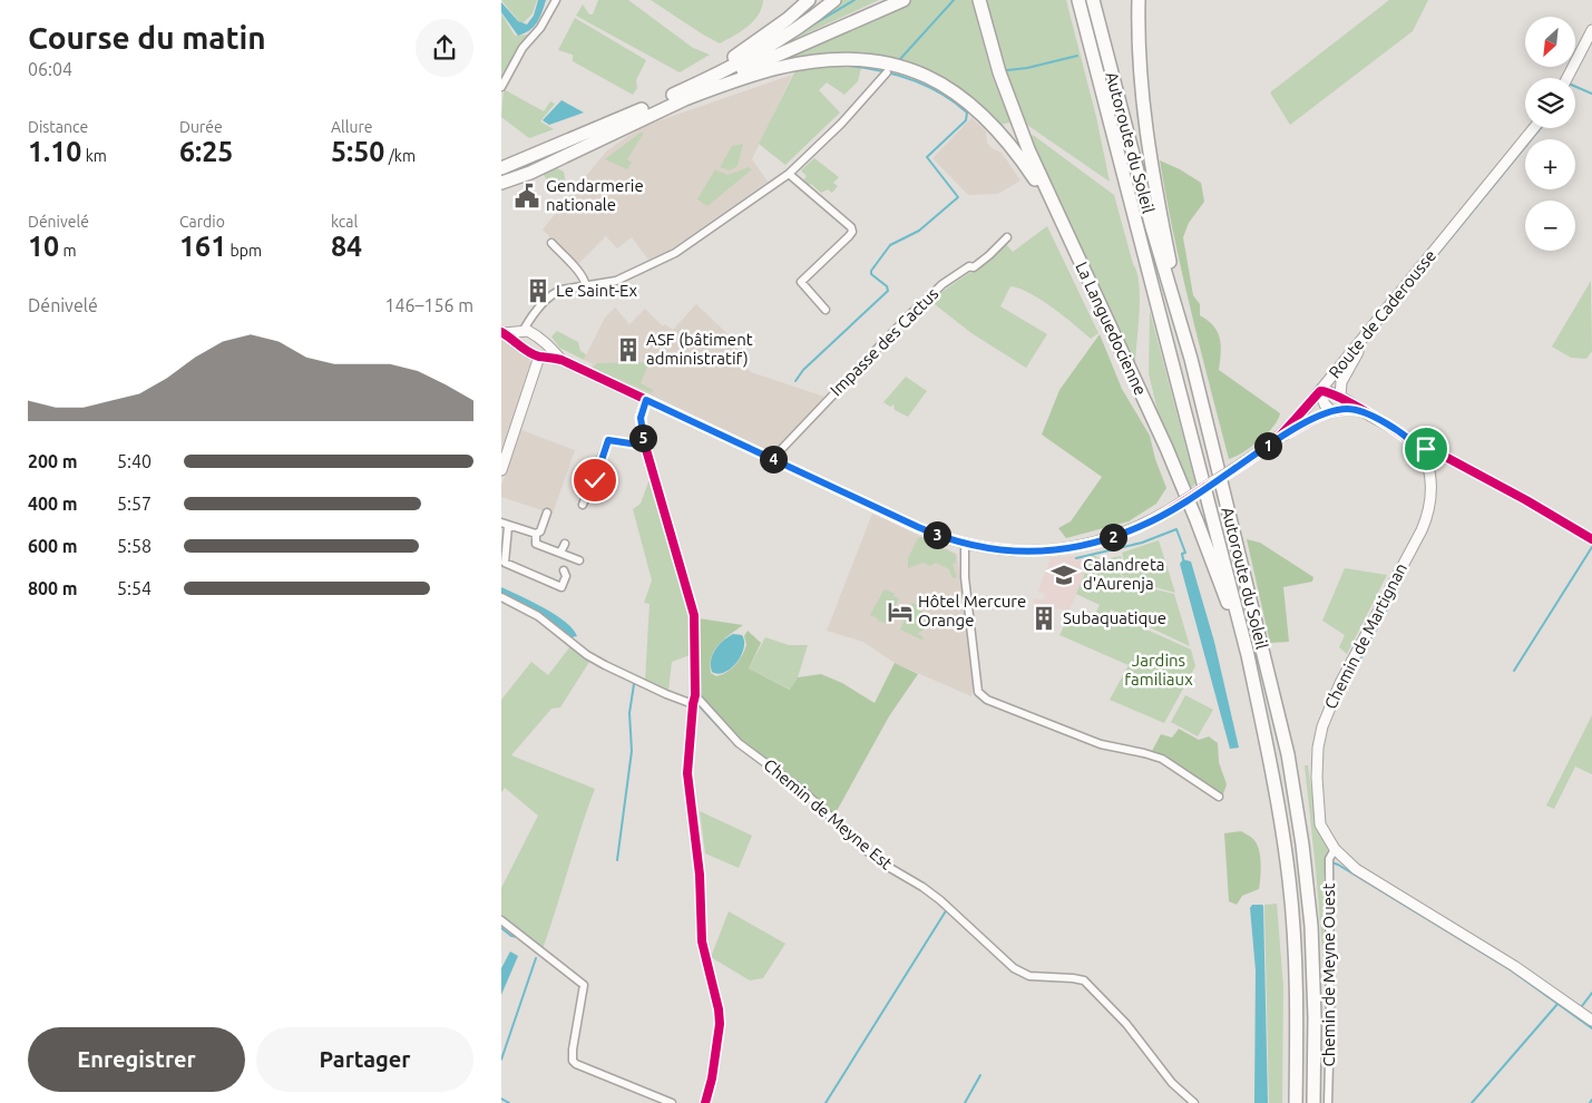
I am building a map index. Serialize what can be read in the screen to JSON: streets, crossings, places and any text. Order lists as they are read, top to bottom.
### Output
{
  "streets": {
    "highway": ["Autoroute du Soleil", "La Languedocienne"],
    "main road": ["Route de Caderousse", "Chemin de Martignan"],
    "street": ["Impasse des Cactus", "Chemin de Meyne Est", "Chemin de Meyne Ouest"]
  },
  "crossings": [
    ["Autoroute du Soleil", "La Languedocienne"],
    ["Route de Caderousse", "Impasse des Cactus"],
    ["Chemin de Martignan", "Chemin de Meyne Ouest"]
  ],
  "parks": ["Jardins familiaux"],
  "places": {
    "public building": ["Gendarmerie nationale"],
    "building": ["Le Saint-Ex", "ASF (bâtiment administratif)", "Subaquatique"],
    "school or university": ["Calandreta d'Aurenja"],
    "hotel": ["Hôtel Mercure Orange"]
  },
  "north": "bottom left",
  "page": {
    "heading": ["Course du matin", "06:04"],
    "map_buttons": ["+", "−"],
    "stats": [
      ["Distance", "1.10 km"],
      ["Durée", "6:25"],
      ["Allure", "5:50 /km"],
      ["Dénivelé", "10 m"],
      ["Cardio", "161 bpm"],
      ["kcal", "84"]
    ],
    "chart": ["Dénivelé", "146–156 m"],
    "pins": [
      "5",
      "1",
      "4",
      "3",
      "2"
    ],
    "list": [
      {
        "name": "200 m",
        "note": "5:40"
      },
      {
        "name": "400 m",
        "note": "5:57"
      },
      {
        "name": "600 m",
        "note": "5:58"
      },
      {
        "name": "800 m",
        "note": "5:54"
      }
    ],
    "buttons": ["Enregistrer", "Partager"]
  }
}
